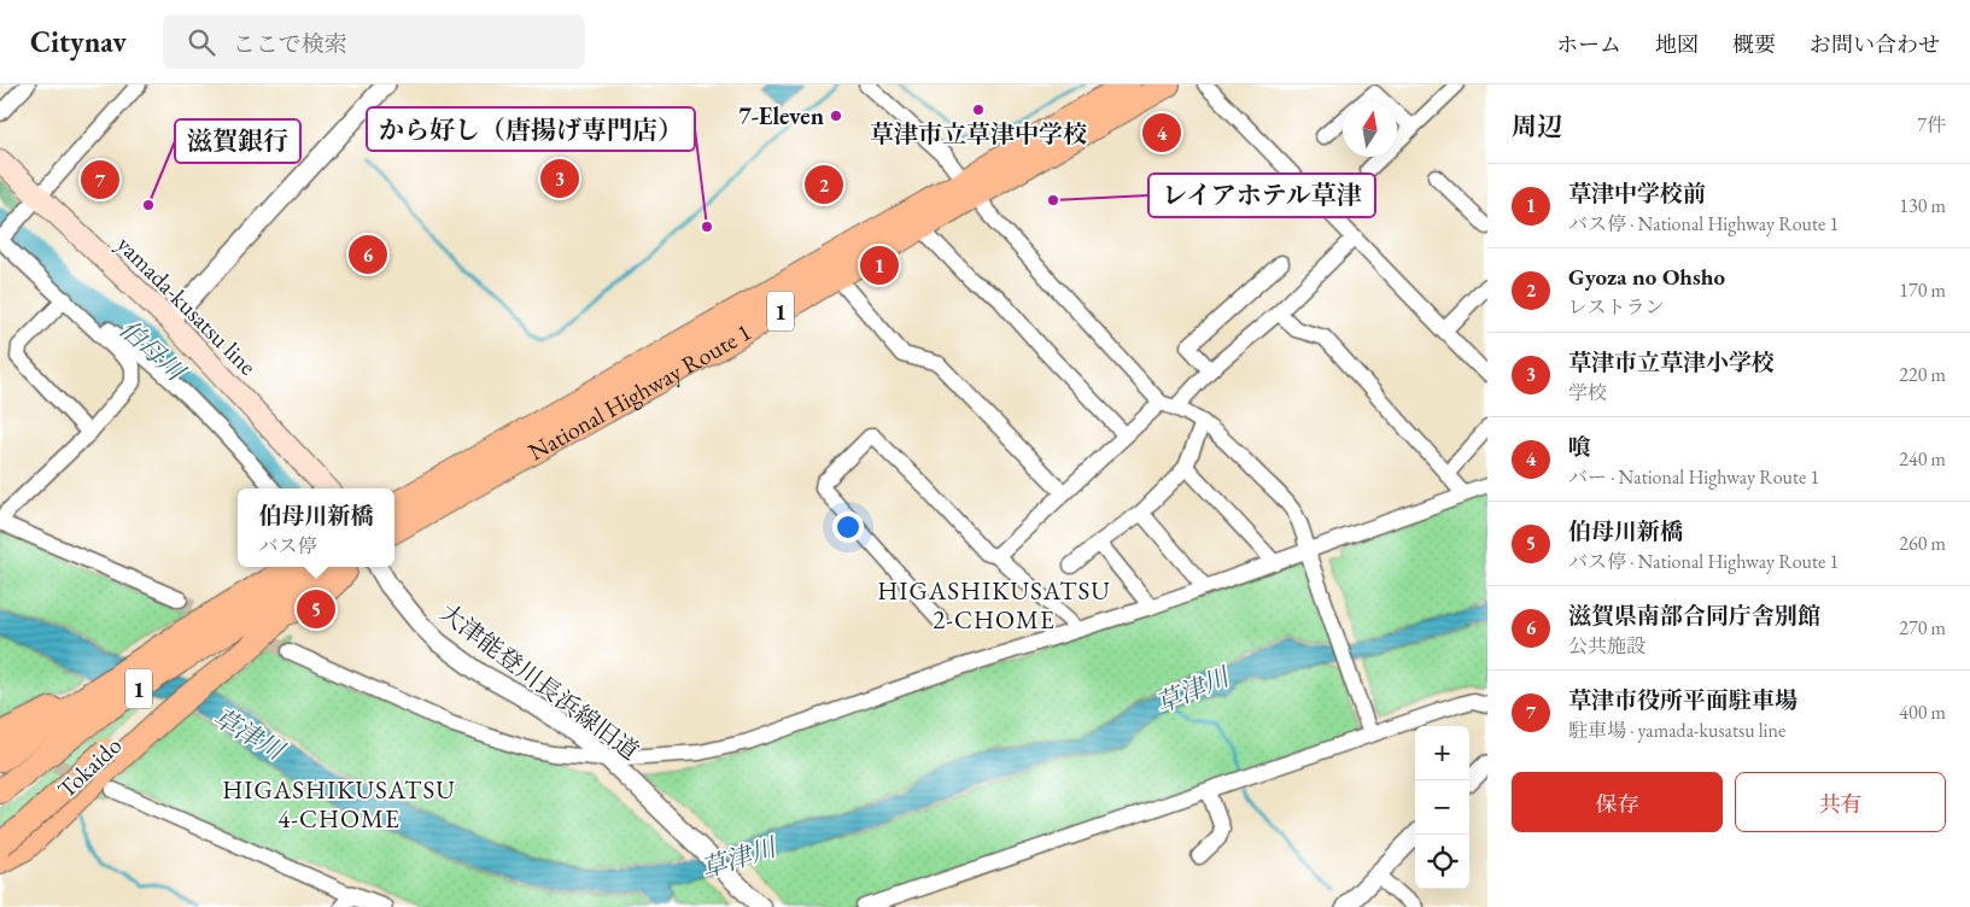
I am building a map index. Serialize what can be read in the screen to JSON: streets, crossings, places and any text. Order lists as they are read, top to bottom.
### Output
{
  "streets": {
    "highway": ["1", "National Highway Route 1", "Tokaido"],
    "main road": ["yamada-kusatsu line"],
    "street": ["大津能登川長浜線旧道"]
  },
  "crossings": [
    ["1", "Tokaido"]
  ],
  "districts": ["HIGASHIKUSATSU 2-CHOME", "HIGASHIKUSATSU 4-CHOME"],
  "water": ["伯母川", "草津川"],
  "places": [
    "草津市立草津中学校",
    "7-Eleven",
    "レイアホテル草津",
    "滋賀銀行",
    "から好し（唐揚げ専門店）"
  ],
  "north": "top",
  "page": {
    "header": "Citynav",
    "search": "ここで検索",
    "nav": [
      "ホーム",
      "地図",
      "概要",
      "お問い合わせ"
    ],
    "heading": ["周辺", "7件"],
    "pins": [
      "4",
      "3",
      "7",
      "2",
      "6",
      "1",
      "5"
    ],
    "list": [
      {
        "mark": "1",
        "name": "草津中学校前",
        "note": "バス停 · National Highway Route 1",
        "value": "130 m"
      },
      {
        "mark": "2",
        "name": "Gyoza no Ohsho",
        "note": "レストラン",
        "value": "170 m"
      },
      {
        "mark": "3",
        "name": "草津市立草津小学校",
        "note": "学校",
        "value": "220 m"
      },
      {
        "mark": "4",
        "name": "喰",
        "note": "バー · National Highway Route 1",
        "value": "240 m"
      },
      {
        "mark": "5",
        "name": "伯母川新橋",
        "note": "バス停 · National Highway Route 1",
        "value": "260 m"
      },
      {
        "mark": "6",
        "name": "滋賀県南部合同庁舎別館",
        "note": "公共施設",
        "value": "270 m"
      },
      {
        "mark": "7",
        "name": "草津市役所平面駐車場",
        "note": "駐車場 · yamada-kusatsu line",
        "value": "400 m"
      }
    ],
    "popup": ["伯母川新橋", "バス停"],
    "map_buttons": ["+", "−"],
    "buttons": ["保存", "共有"]
  }
}
